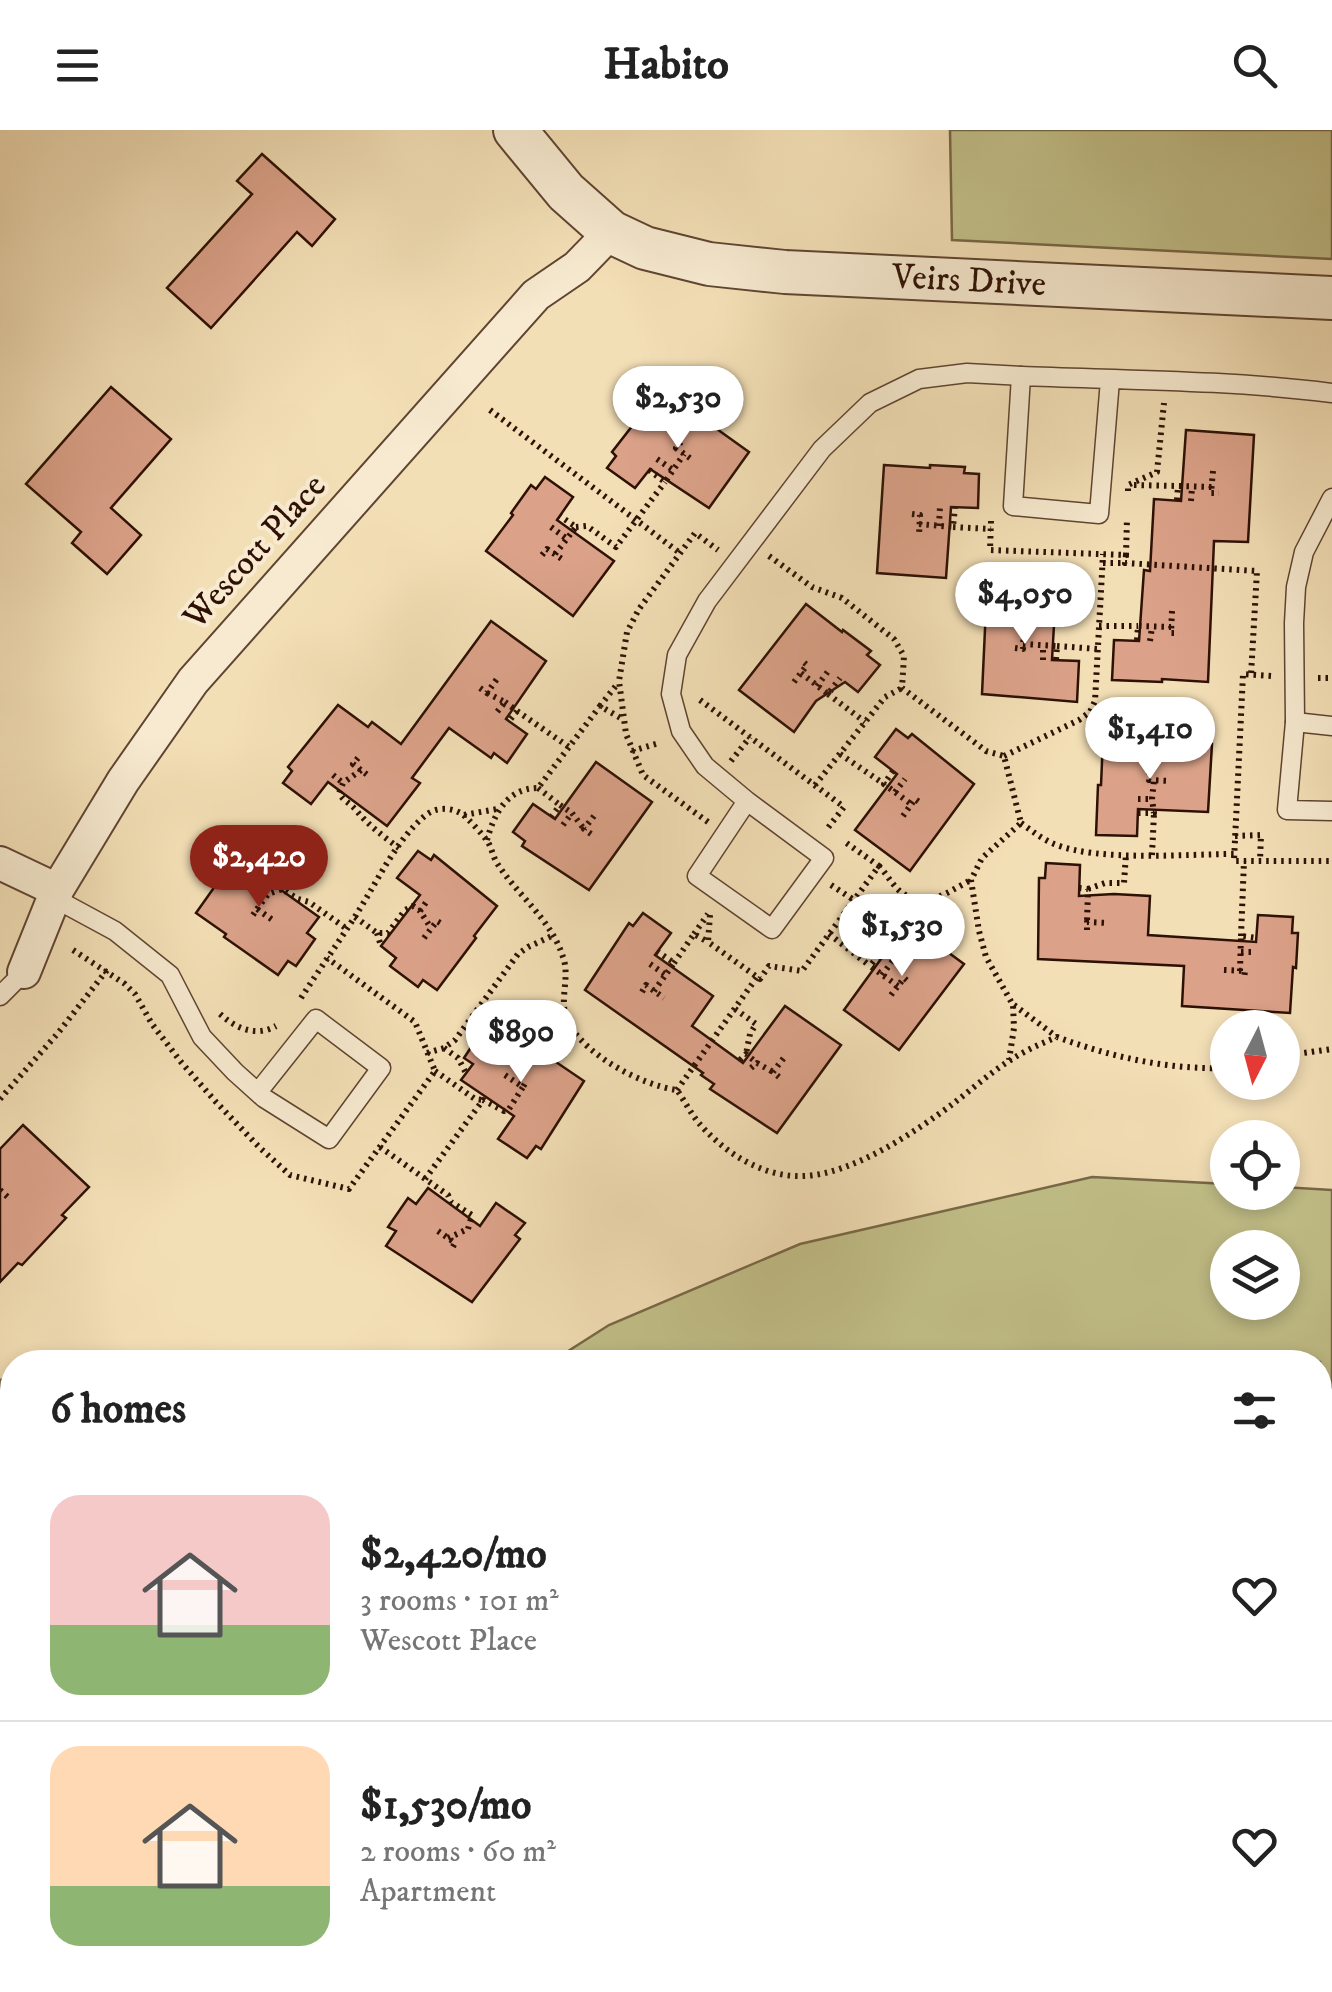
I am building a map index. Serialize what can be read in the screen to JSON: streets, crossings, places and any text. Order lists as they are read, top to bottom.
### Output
{
  "streets": {
    "street": ["Veirs Drive", "Wescott Place"]
  },
  "crossings": [
    ["Veirs Drive", "Wescott Place"]
  ],
  "north": "bottom",
  "page": {
    "header": "Habito",
    "price": [
      "$2,530",
      "$4,050",
      "$1,410",
      "$2,420",
      "$1,530",
      "$890"
    ],
    "heading": "6 homes",
    "list": [
      {
        "name": "$2,420/mo",
        "note": "3 rooms · 101 m² · Wescott Place"
      },
      {
        "name": "$1,530/mo",
        "note": "2 rooms · 60 m² · Apartment"
      }
    ]
  }
}
